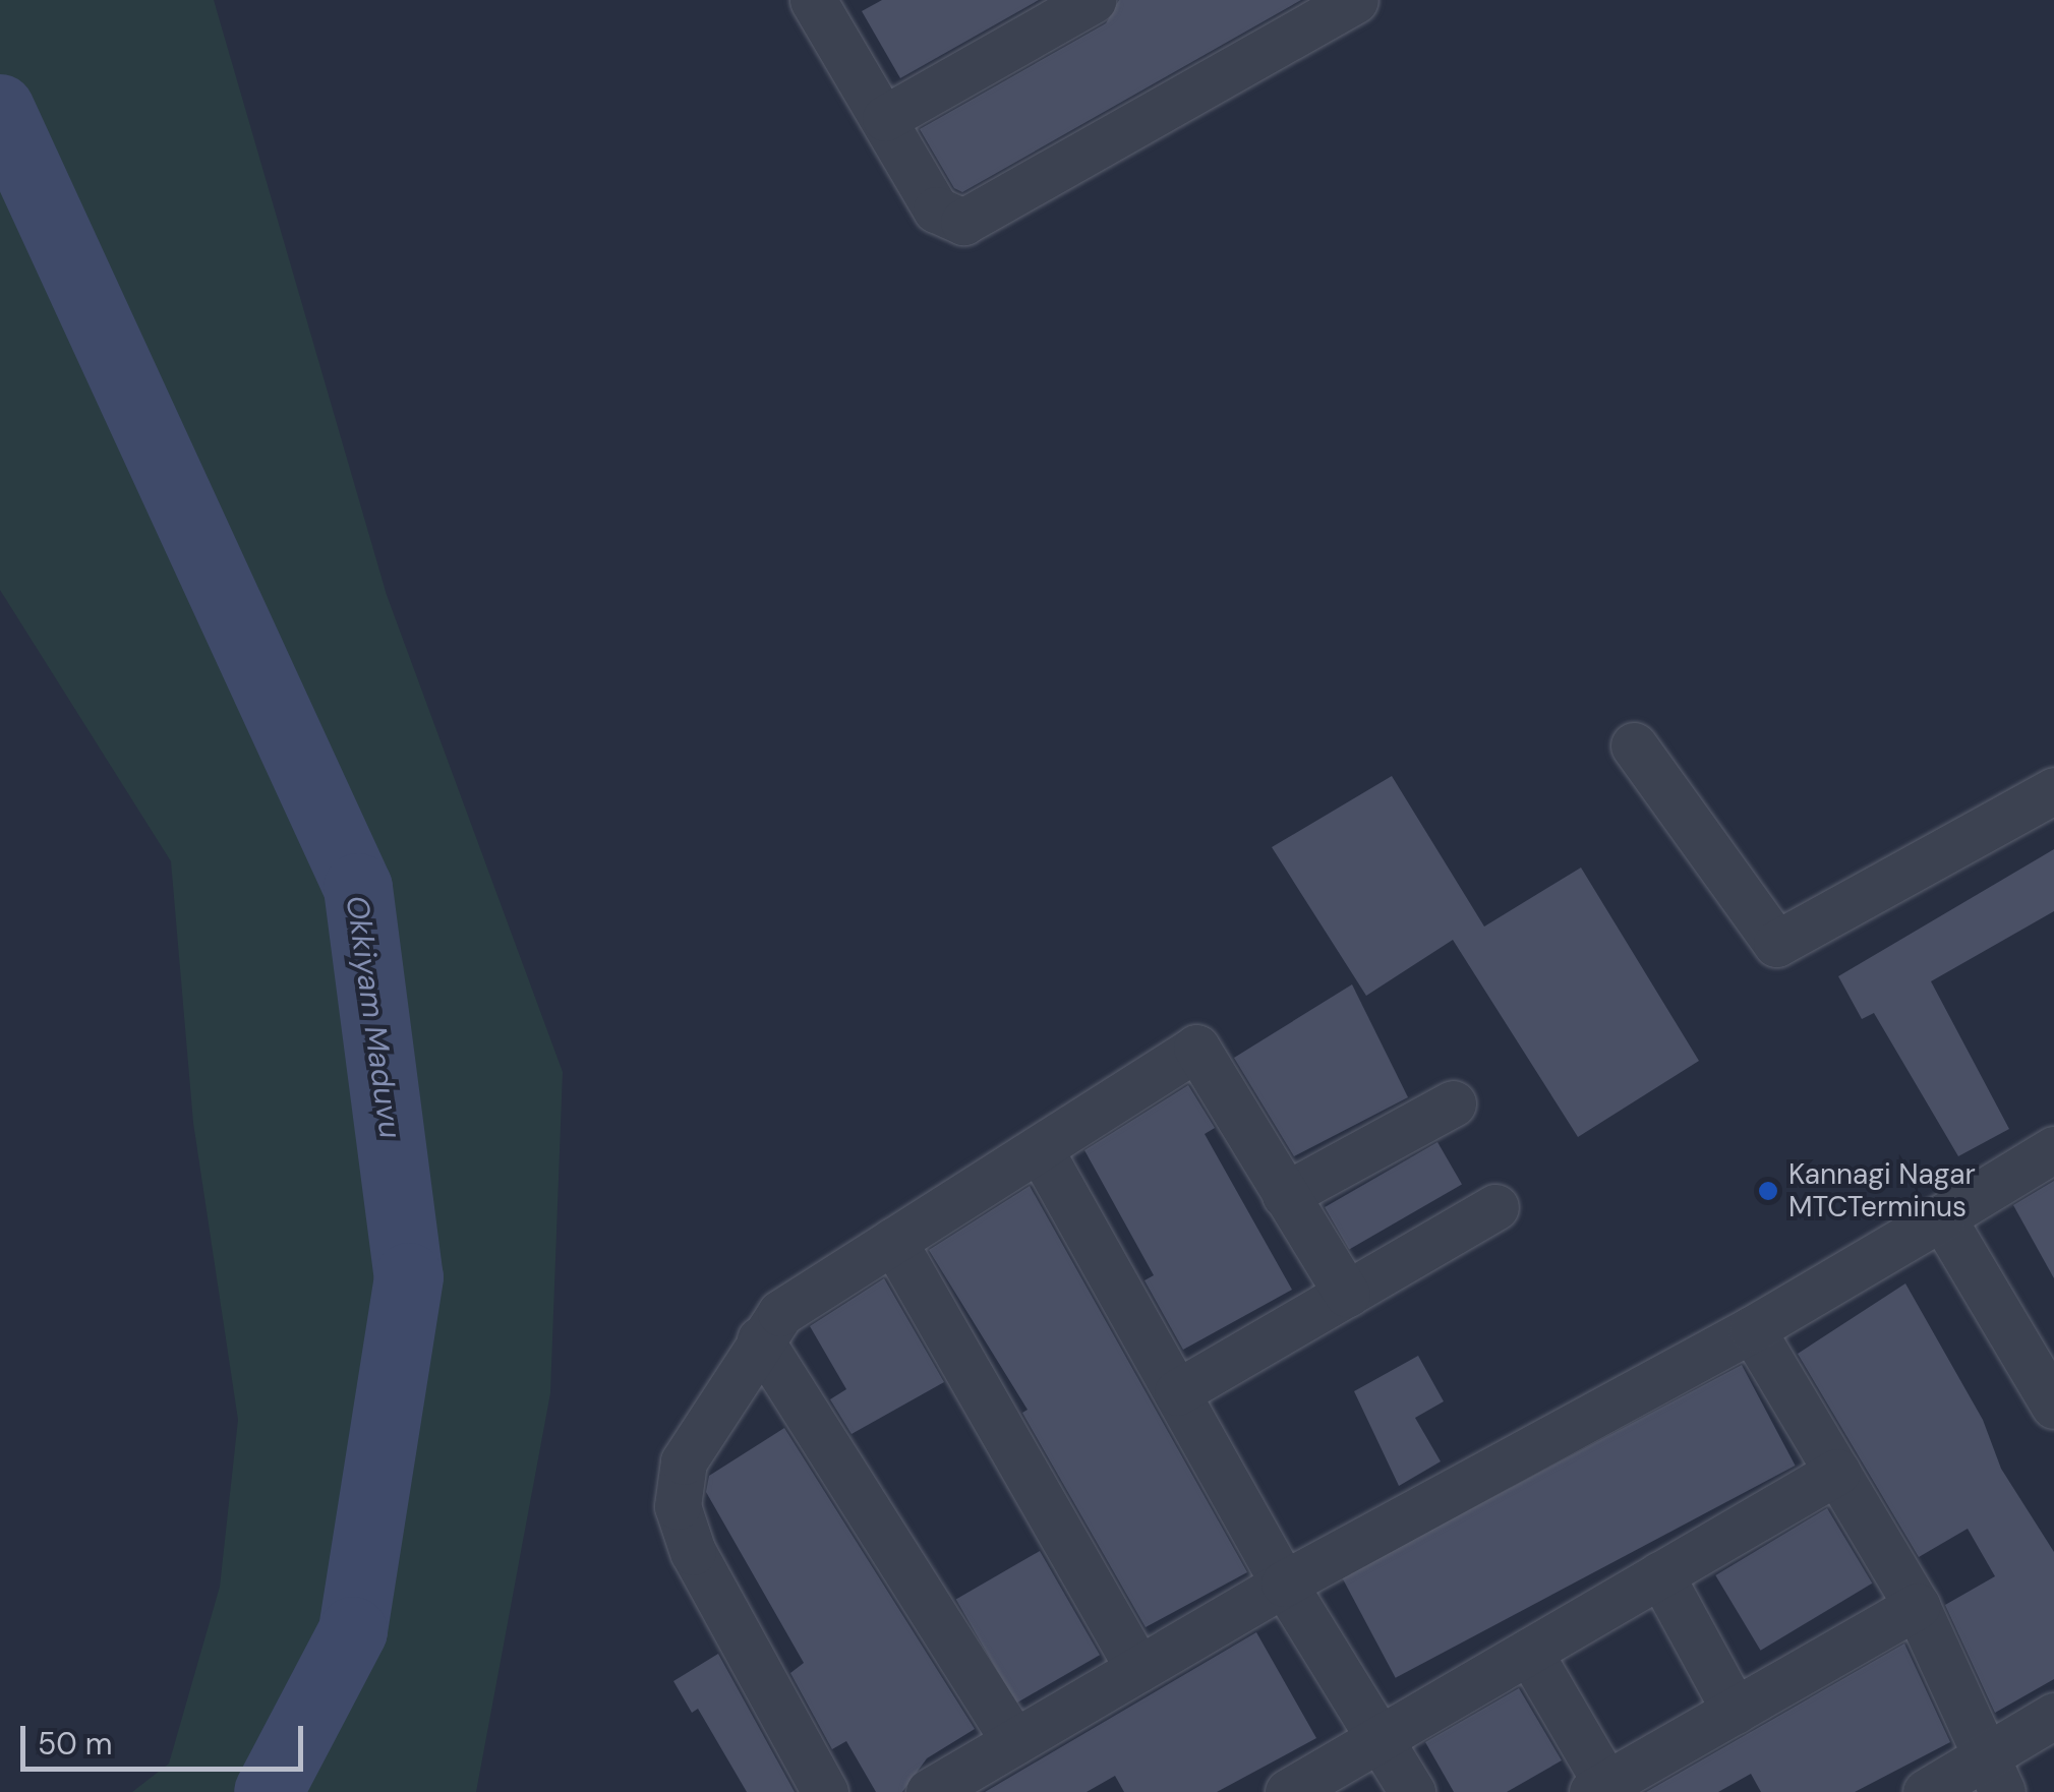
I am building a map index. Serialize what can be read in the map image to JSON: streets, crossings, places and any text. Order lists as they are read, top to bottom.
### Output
{
  "water": ["Okkiyam Maduvu"],
  "places": ["Kannagi Nagar MTCTerminus"],
  "scale_bar": "50 m"
}
